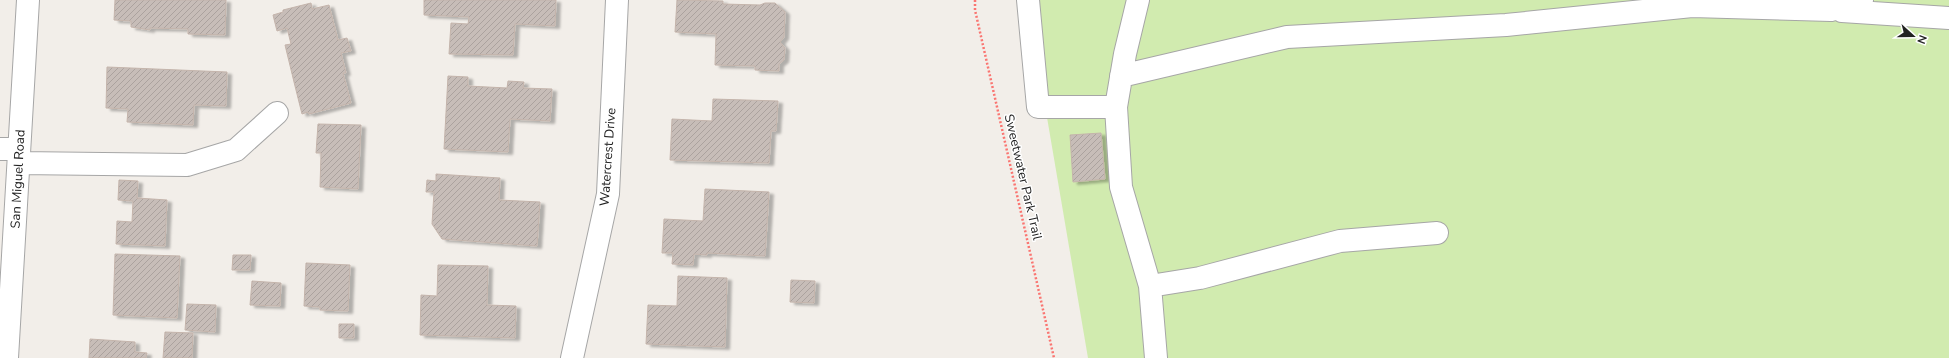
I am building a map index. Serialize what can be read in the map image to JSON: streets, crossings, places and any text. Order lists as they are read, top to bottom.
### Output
{
  "streets": {
    "street": ["Watercrest Drive", "San Miguel Road"],
    "path": ["Sweetwater Park Trail"]
  },
  "north": "right"
}
